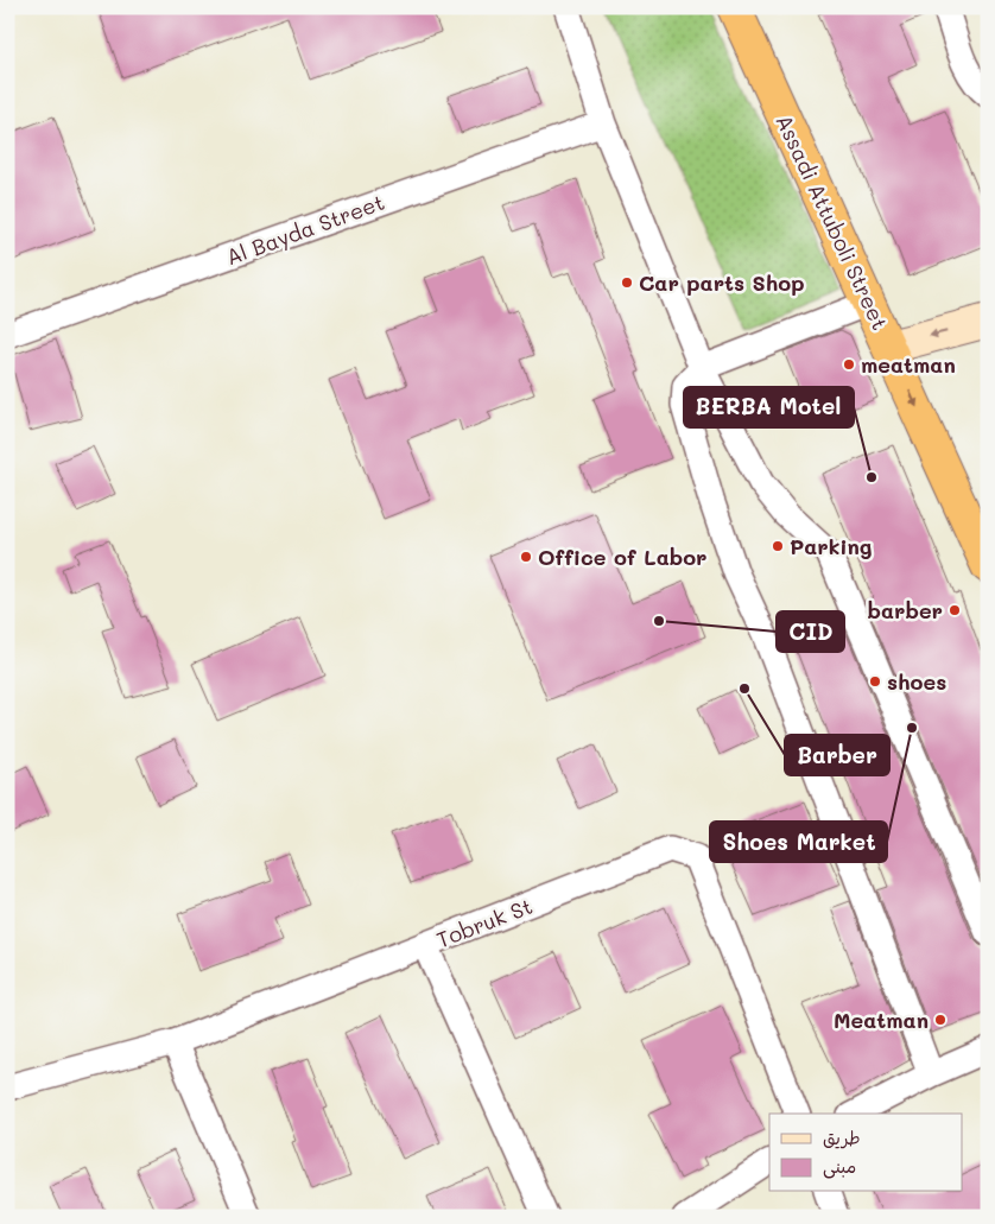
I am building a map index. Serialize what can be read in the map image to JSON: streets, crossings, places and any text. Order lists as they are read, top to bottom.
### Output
{
  "streets": {
    "highway": ["Assadi Attuboli Street"],
    "street": ["Al Bayda Street", "Tobruk St"]
  },
  "one_way": ["Assadi Attuboli Street"],
  "places": [
    "Car parts Shop",
    "meatman",
    "BERBA Motel",
    "Parking",
    "Office of Labor",
    "barber",
    "CID",
    "shoes",
    "Barber",
    "Shoes Market",
    "Meatman"
  ],
  "legend": ["طريق", "مبنى"]
}
